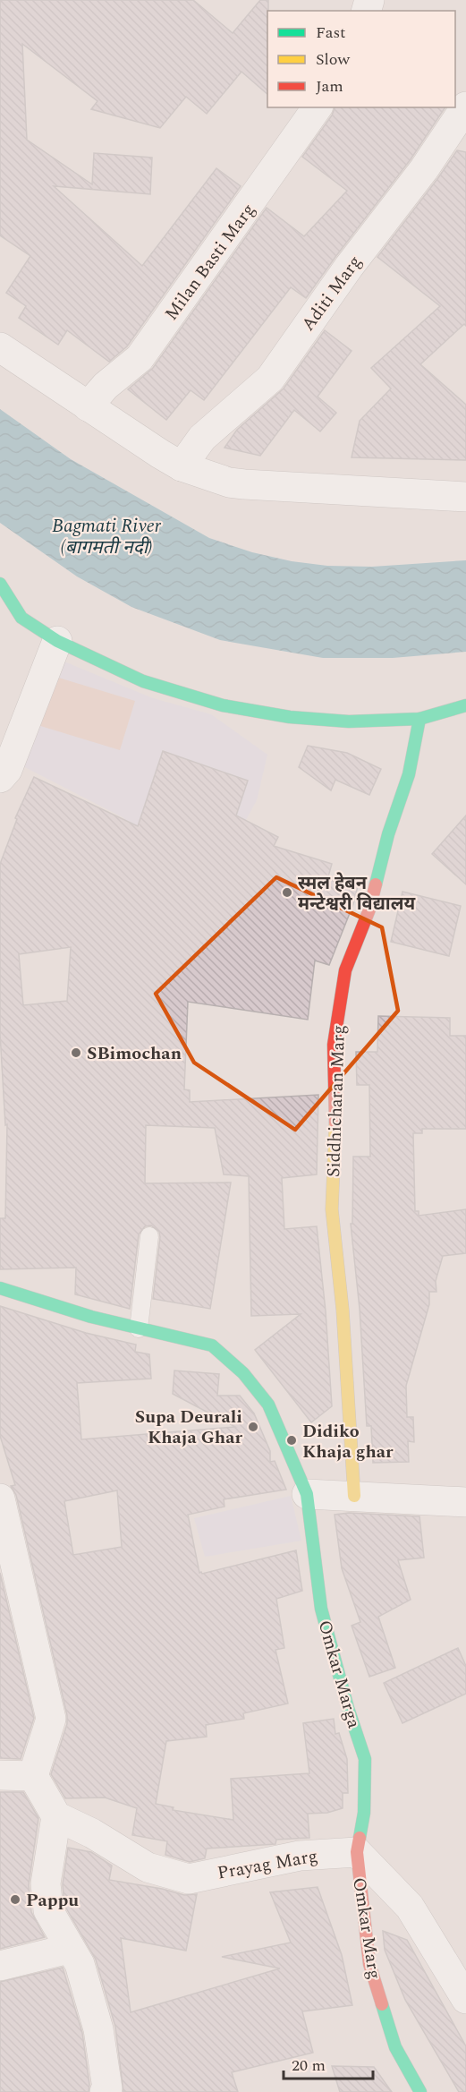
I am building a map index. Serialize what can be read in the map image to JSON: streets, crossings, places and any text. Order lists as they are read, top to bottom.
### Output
{
  "streets": {
    "street": [
      "Milan Basti Marg",
      "Aditi Marg",
      "Siddhicharan Marg",
      "Omkar Marga",
      "Prayag Marg",
      "Omkar Marg"
    ]
  },
  "crossings": [
    ["Omkar Marga", "Prayag Marg"],
    ["Omkar Marga", "Omkar Marg"],
    ["Prayag Marg", "Omkar Marg"]
  ],
  "water": ["Bagmati River (बागमती नदी)"],
  "places": [
    "स्मल हेबन मन्टेश्वरी विद्यालय",
    "SBimochan",
    "Supa Deurali Khaja Ghar",
    "Didiko Khaja ghar",
    "Pappu"
  ],
  "legend": ["Fast", "Slow", "Jam"],
  "scale_bar": "20 m"
}
